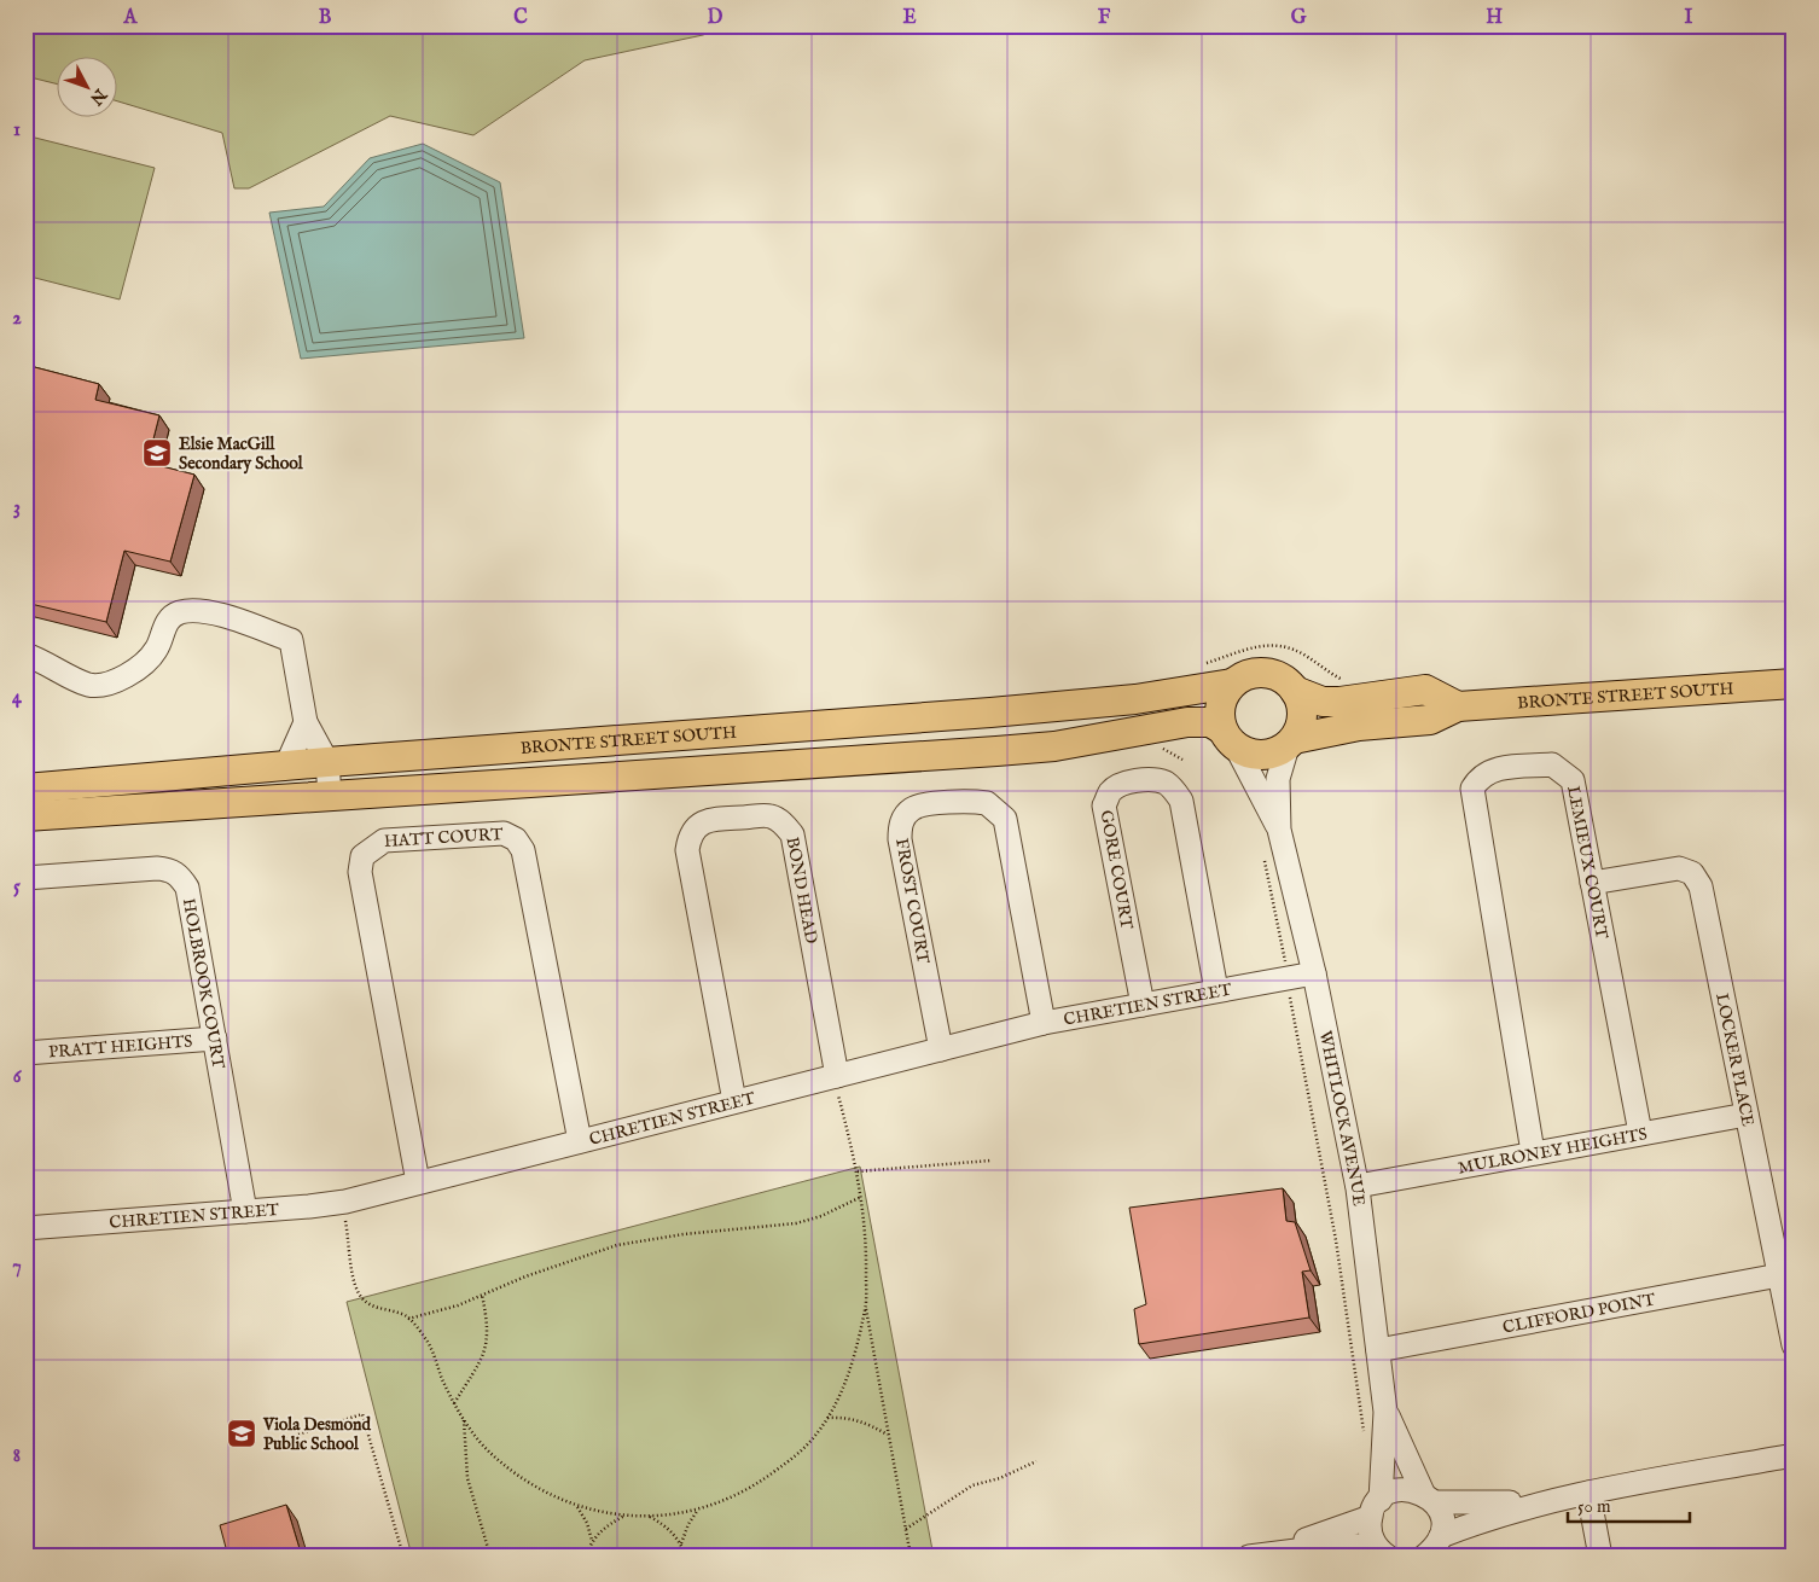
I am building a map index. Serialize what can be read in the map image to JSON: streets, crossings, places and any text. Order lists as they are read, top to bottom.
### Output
{
  "streets": {
    "main road": ["BRONTE STREET SOUTH"],
    "street": [
      "HATT COURT",
      "LEMIEUX COURT",
      "GORE COURT",
      "BOND HEAD",
      "FROST COURT",
      "HOLBROOK COURT",
      "CHRETIEN STREET",
      "PRATT HEIGHTS",
      "LOCKER PLACE",
      "WHITLOCK AVENUE",
      "MULRONEY HEIGHTS",
      "CLIFFORD POINT"
    ]
  },
  "crossings": [
    ["BRONTE STREET SOUTH", "WHITLOCK AVENUE"],
    ["HATT COURT", "CHRETIEN STREET"],
    ["LEMIEUX COURT", "LOCKER PLACE"],
    ["LEMIEUX COURT", "MULRONEY HEIGHTS"],
    ["GORE COURT", "CHRETIEN STREET"],
    ["BOND HEAD", "CHRETIEN STREET"],
    ["FROST COURT", "CHRETIEN STREET"],
    ["HOLBROOK COURT", "CHRETIEN STREET"],
    ["HOLBROOK COURT", "PRATT HEIGHTS"],
    ["CHRETIEN STREET", "WHITLOCK AVENUE"],
    ["LOCKER PLACE", "MULRONEY HEIGHTS"],
    ["LOCKER PLACE", "CLIFFORD POINT"],
    ["WHITLOCK AVENUE", "MULRONEY HEIGHTS"],
    ["WHITLOCK AVENUE", "CLIFFORD POINT"]
  ],
  "places": {
    "school or university": ["Elsie MacGill Secondary School", "Viola Desmond Public School"]
  },
  "scale_bar": "50 m",
  "north": "bottom right",
  "grid": {
    "columns": [
      "A",
      "B",
      "C",
      "D",
      "E",
      "F",
      "G",
      "H",
      "I"
    ],
    "rows": [
      "1",
      "2",
      "3",
      "4",
      "5",
      "6",
      "7",
      "8"
    ]
  }
}
